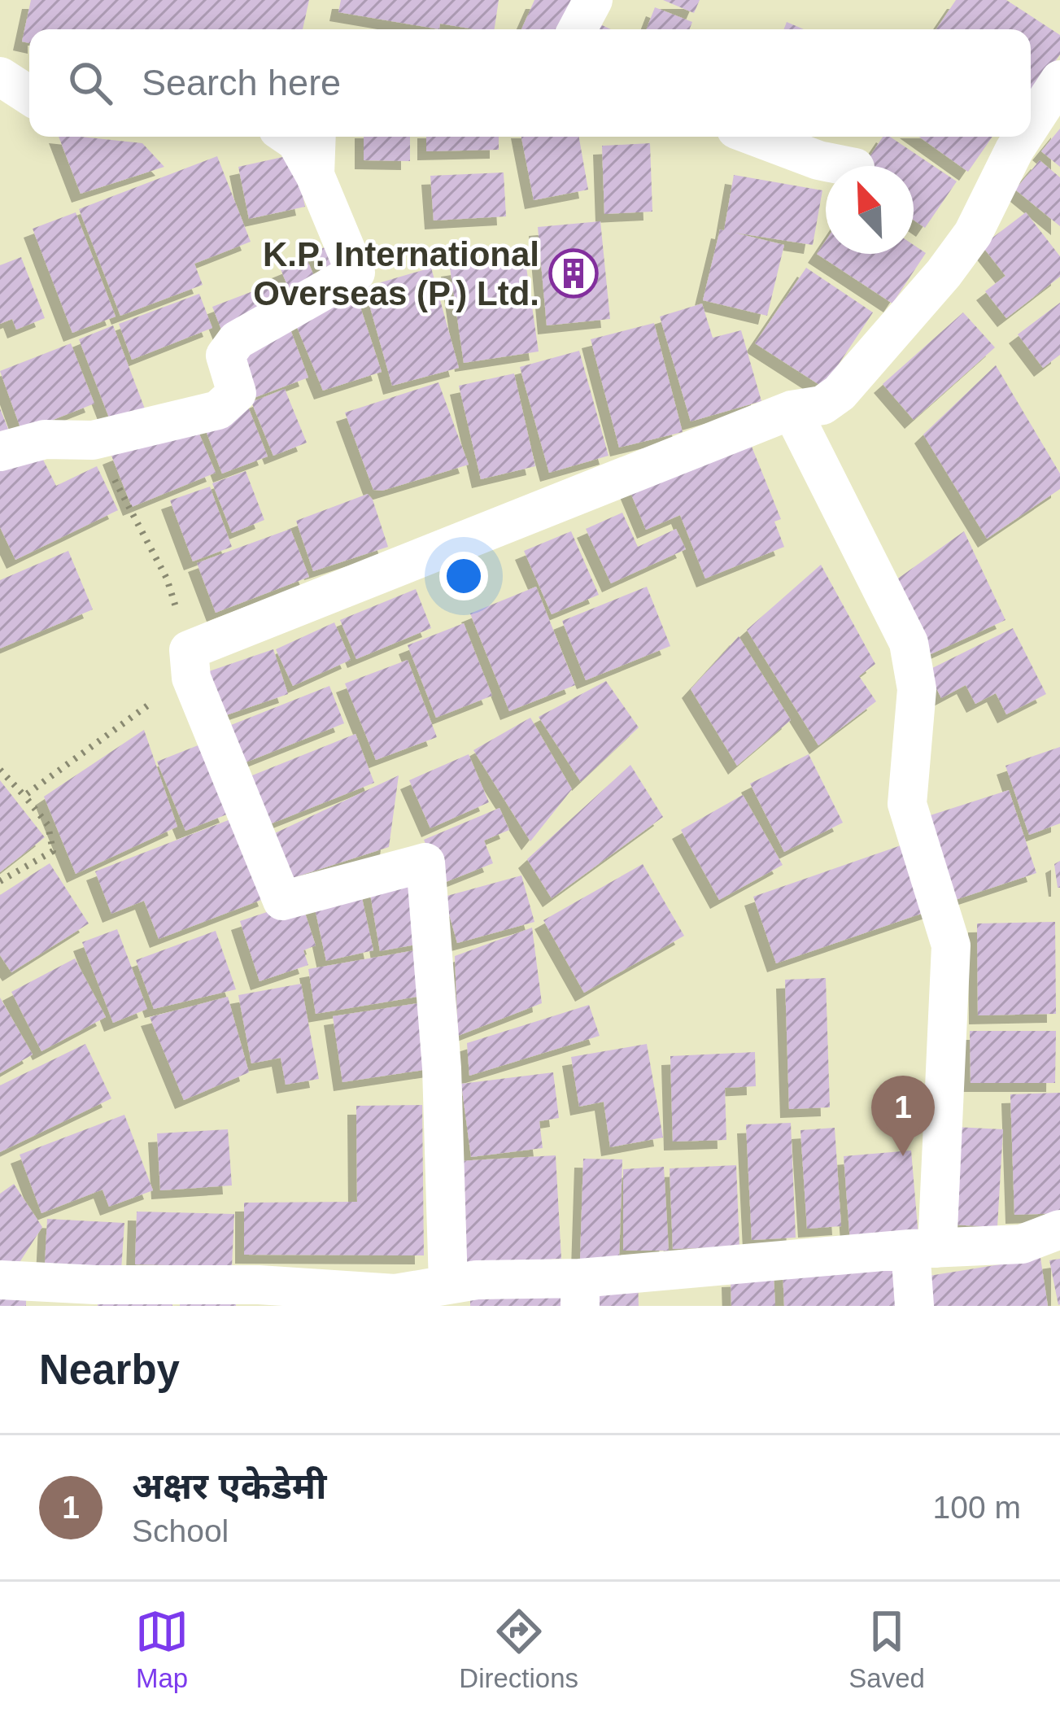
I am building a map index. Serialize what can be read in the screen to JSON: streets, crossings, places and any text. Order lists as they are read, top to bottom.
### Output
{
  "places": {
    "building": ["K.P. International Overseas (P.) Ltd."]
  },
  "north": "top left",
  "page": {
    "search": "Search here",
    "pins": "1",
    "heading": "Nearby",
    "list": [
      {
        "mark": "1",
        "name": "अक्षर एकेडेमी",
        "note": "School",
        "value": "100 m"
      }
    ],
    "nav": ["Map", "Directions", "Saved"]
  }
}
